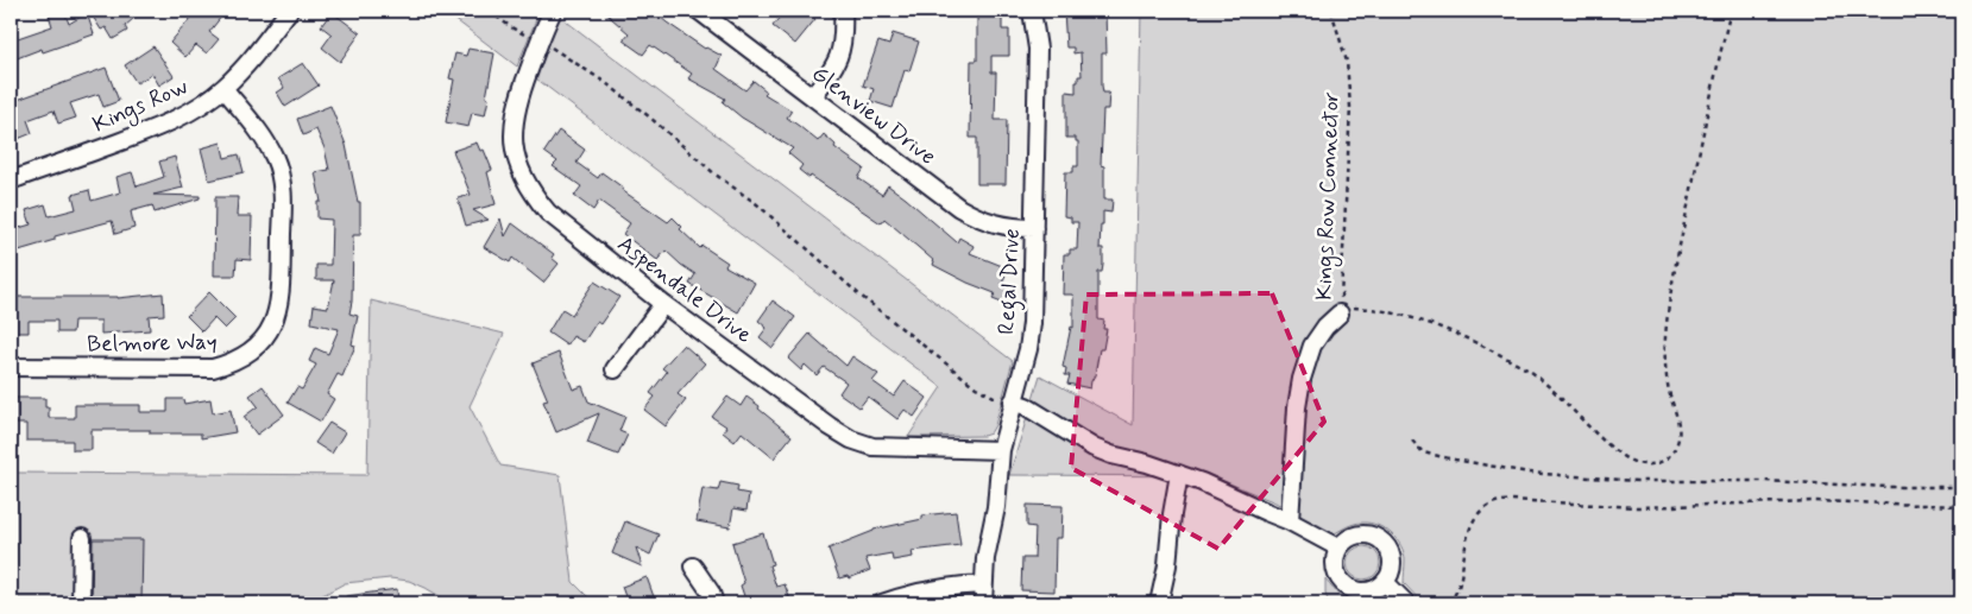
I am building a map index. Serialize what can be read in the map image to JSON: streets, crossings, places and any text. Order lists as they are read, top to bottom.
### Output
{
  "streets": {
    "street": [
      "Kings Row",
      "Glenview Drive",
      "Regal Drive",
      "Aspendale Drive",
      "Belmore Way"
    ],
    "path": ["Kings Row Connector"]
  },
  "crossings": [
    ["Kings Row", "Belmore Way"],
    ["Glenview Drive", "Regal Drive"],
    ["Regal Drive", "Aspendale Drive"]
  ]
}
